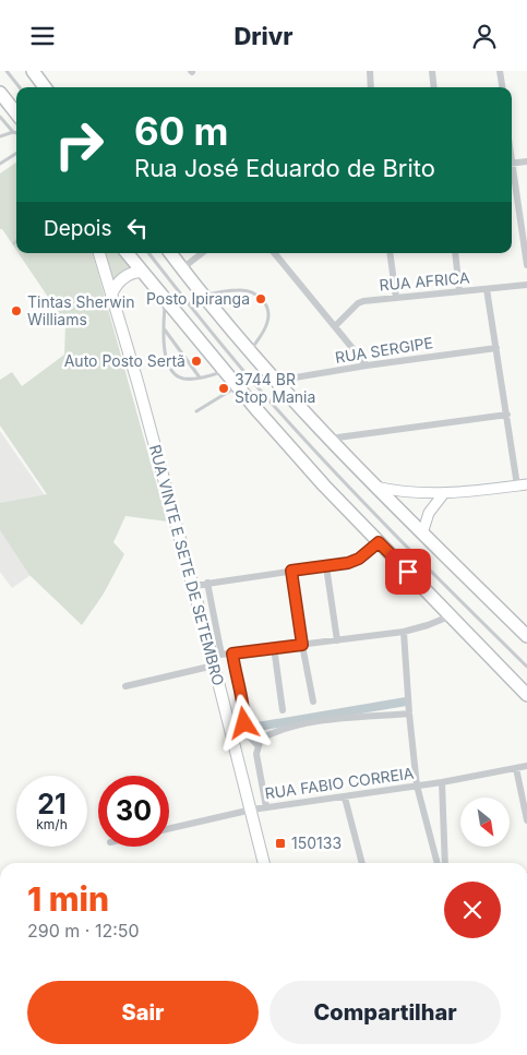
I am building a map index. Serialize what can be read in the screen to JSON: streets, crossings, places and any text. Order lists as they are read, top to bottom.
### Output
{
  "streets": {
    "main road": ["RUA VINTE E SETE DE SETEMBRO"],
    "street": ["RUA AFRICA", "RUA SERGIPE", "RUA FABIO CORREIA"]
  },
  "crossings": [
    ["RUA VINTE E SETE DE SETEMBRO", "RUA FABIO CORREIA"]
  ],
  "places": {
    "other": [
      "Posto Ipiranga",
      "Tintas Sherwin Williams",
      "Auto Posto Sertã",
      "3744 BR Stop Mania"
    ],
    "transit": ["150133"]
  },
  "north": "bottom right",
  "page": {
    "header": "Drivr",
    "turn": ["60 m", "Rua José Eduardo de Brito"],
    "then": "Depois",
    "speed": "21 km/h",
    "limit": "30",
    "heading": ["1 min", "290 m · 12:50"],
    "buttons": ["Sair", "Compartilhar"]
  }
}
